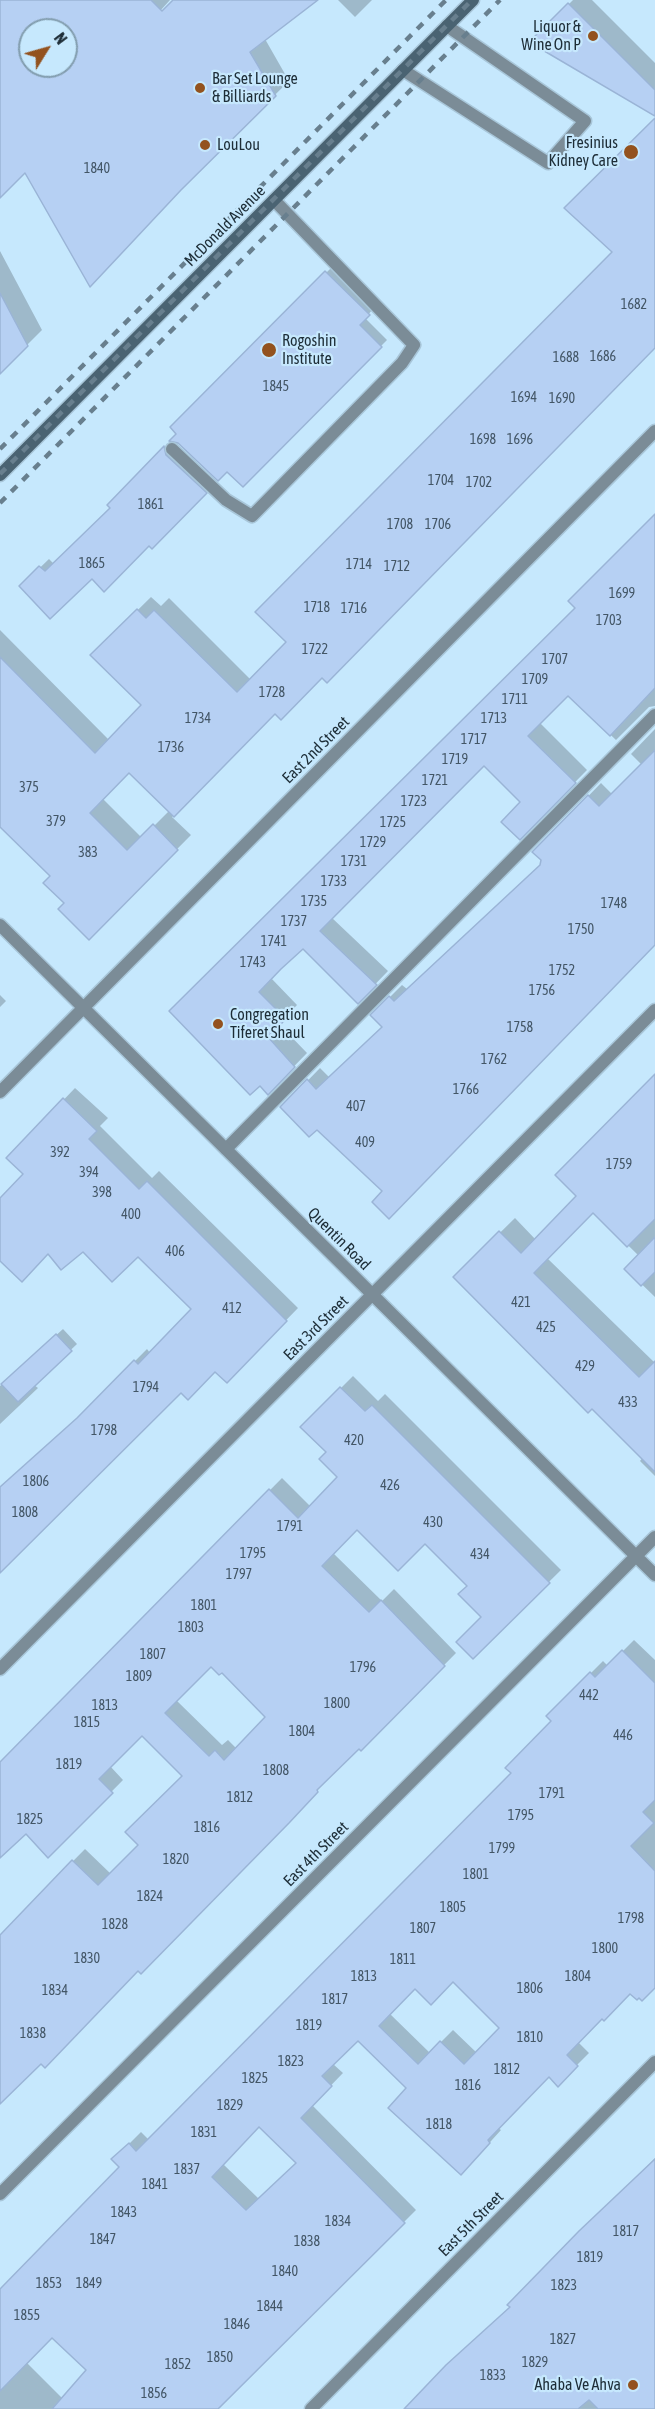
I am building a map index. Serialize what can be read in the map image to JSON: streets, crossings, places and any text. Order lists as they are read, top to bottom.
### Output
{
  "streets": {
    "main road": ["McDonald Avenue"],
    "street": [
      "East 2nd Street",
      "Quentin Road",
      "East 3rd Street",
      "East 4th Street",
      "East 5th Street"
    ]
  },
  "crossings": [
    ["East 2nd Street", "Quentin Road"],
    ["Quentin Road", "East 3rd Street"],
    ["Quentin Road", "East 4th Street"]
  ],
  "places": [
    "Liquor & Wine On P",
    "Bar Set Lounge & Billiards",
    "LouLou",
    "Fresinius Kidney Care",
    "Rogoshin Institute",
    "Congregation Tiferet Shaul",
    "Ahaba Ve Ahva"
  ],
  "house_numbers": [
    "1840",
    "1682",
    "1686",
    "1688",
    "1845",
    "1694",
    "1690",
    "1698",
    "1696",
    "1704",
    "1702",
    "1861",
    "1708",
    "1706",
    "1865",
    "1714",
    "1712",
    "1699",
    "1718",
    "1716",
    "1703",
    "1722",
    "1707",
    "1709",
    "1728",
    "1711",
    "1734",
    "1713",
    "1717",
    "1736",
    "1719",
    "1721",
    "375",
    "1723",
    "379",
    "1725",
    "1729",
    "383",
    "1731",
    "1733",
    "1735",
    "1748",
    "1737",
    "1750",
    "1741",
    "1743",
    "1752",
    "1756",
    "1758",
    "1762",
    "1766",
    "407",
    "409",
    "392",
    "1759",
    "394",
    "398",
    "400",
    "406",
    "421",
    "412",
    "425",
    "429",
    "1794",
    "433",
    "1798",
    "420",
    "1806",
    "426",
    "1808",
    "430",
    "1791",
    "1795",
    "434",
    "1797",
    "1801",
    "1803",
    "1807",
    "1796",
    "1809",
    "442",
    "1800",
    "1813",
    "1815",
    "1804",
    "446",
    "1819",
    "1808",
    "1791",
    "1812",
    "1795",
    "1825",
    "1816",
    "1799",
    "1820",
    "1801",
    "1824",
    "1805",
    "1798",
    "1828",
    "1807",
    "1800",
    "1830",
    "1811",
    "1813",
    "1804",
    "1806",
    "1834",
    "1817",
    "1819",
    "1838",
    "1810",
    "1823",
    "1812",
    "1825",
    "1816",
    "1829",
    "1818",
    "1831",
    "1837",
    "1841",
    "1843",
    "1834",
    "1817",
    "1847",
    "1838",
    "1819",
    "1840",
    "1853",
    "1849",
    "1823",
    "1844",
    "1855",
    "1846",
    "1827",
    "1850",
    "1829",
    "1852",
    "1833",
    "1856"
  ],
  "north": "top right"
}
